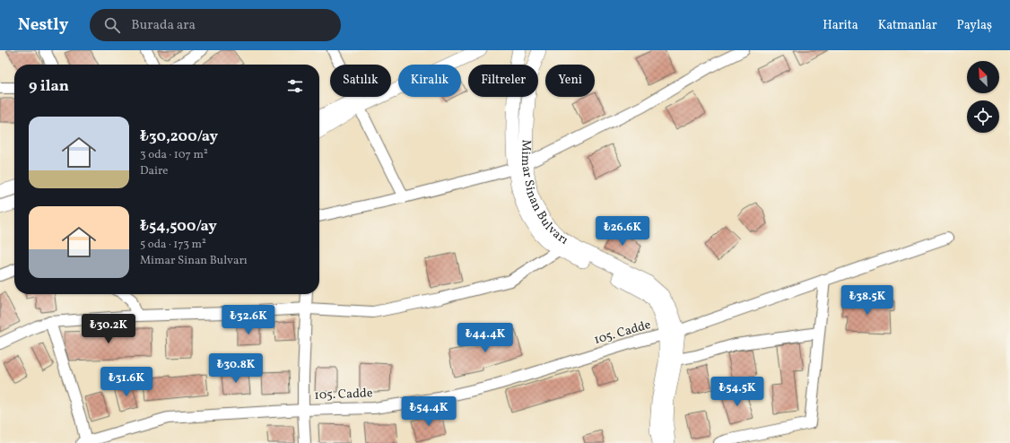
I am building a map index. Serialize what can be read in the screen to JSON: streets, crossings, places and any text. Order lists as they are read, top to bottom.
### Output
{
  "streets": {
    "main road": ["Mimar Sinan Bulvarı"],
    "street": ["105. Cadde"]
  },
  "crossings": [
    ["Mimar Sinan Bulvarı", "105. Cadde"]
  ],
  "north": "top left",
  "page": {
    "header": "Nestly",
    "search": "Burada ara",
    "nav": ["Harita", "Katmanlar", "Paylaş"],
    "chip": [
      "Satılık",
      "Kiralık",
      "Filtreler",
      "Yeni"
    ],
    "heading": "9 ilan",
    "list": [
      {
        "name": "₺30,200/ay",
        "note": "3 oda · 107 m² · Daire"
      },
      {
        "name": "₺54,500/ay",
        "note": "5 oda · 173 m² · Mimar Sinan Bulvarı"
      }
    ],
    "price": [
      "₺26.6K",
      "₺38.5K",
      "₺32.6K",
      "₺30.2K",
      "₺44.4K",
      "₺30.8K",
      "₺31.6K",
      "₺54.5K",
      "₺54.4K"
    ]
  }
}
